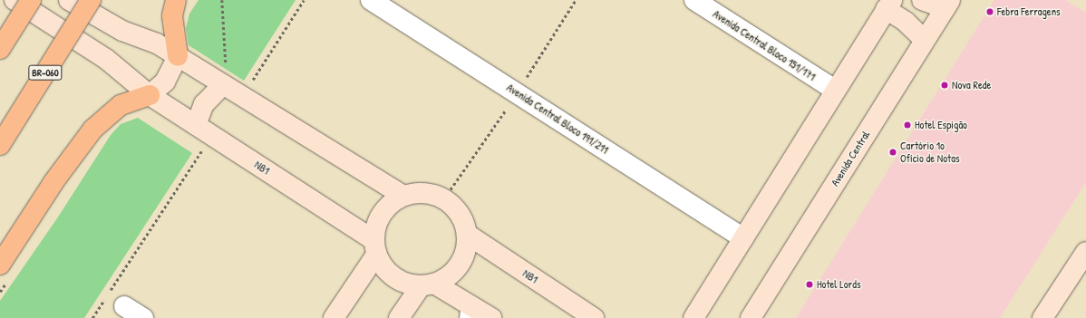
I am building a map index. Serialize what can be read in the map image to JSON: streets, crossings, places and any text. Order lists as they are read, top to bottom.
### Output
{
  "streets": {
    "highway": ["BR-060"],
    "street": [
      "Avenida Central Bloco 151/171",
      "Avenida Central Bloco 191/211",
      "Avenida Central",
      "NB1"
    ]
  },
  "places": [
    "Febra Ferragens",
    "Nova Rede",
    "Hotel Espigão",
    "Cartório 1o Ofício de Notas",
    "Hotel Lords"
  ]
}
